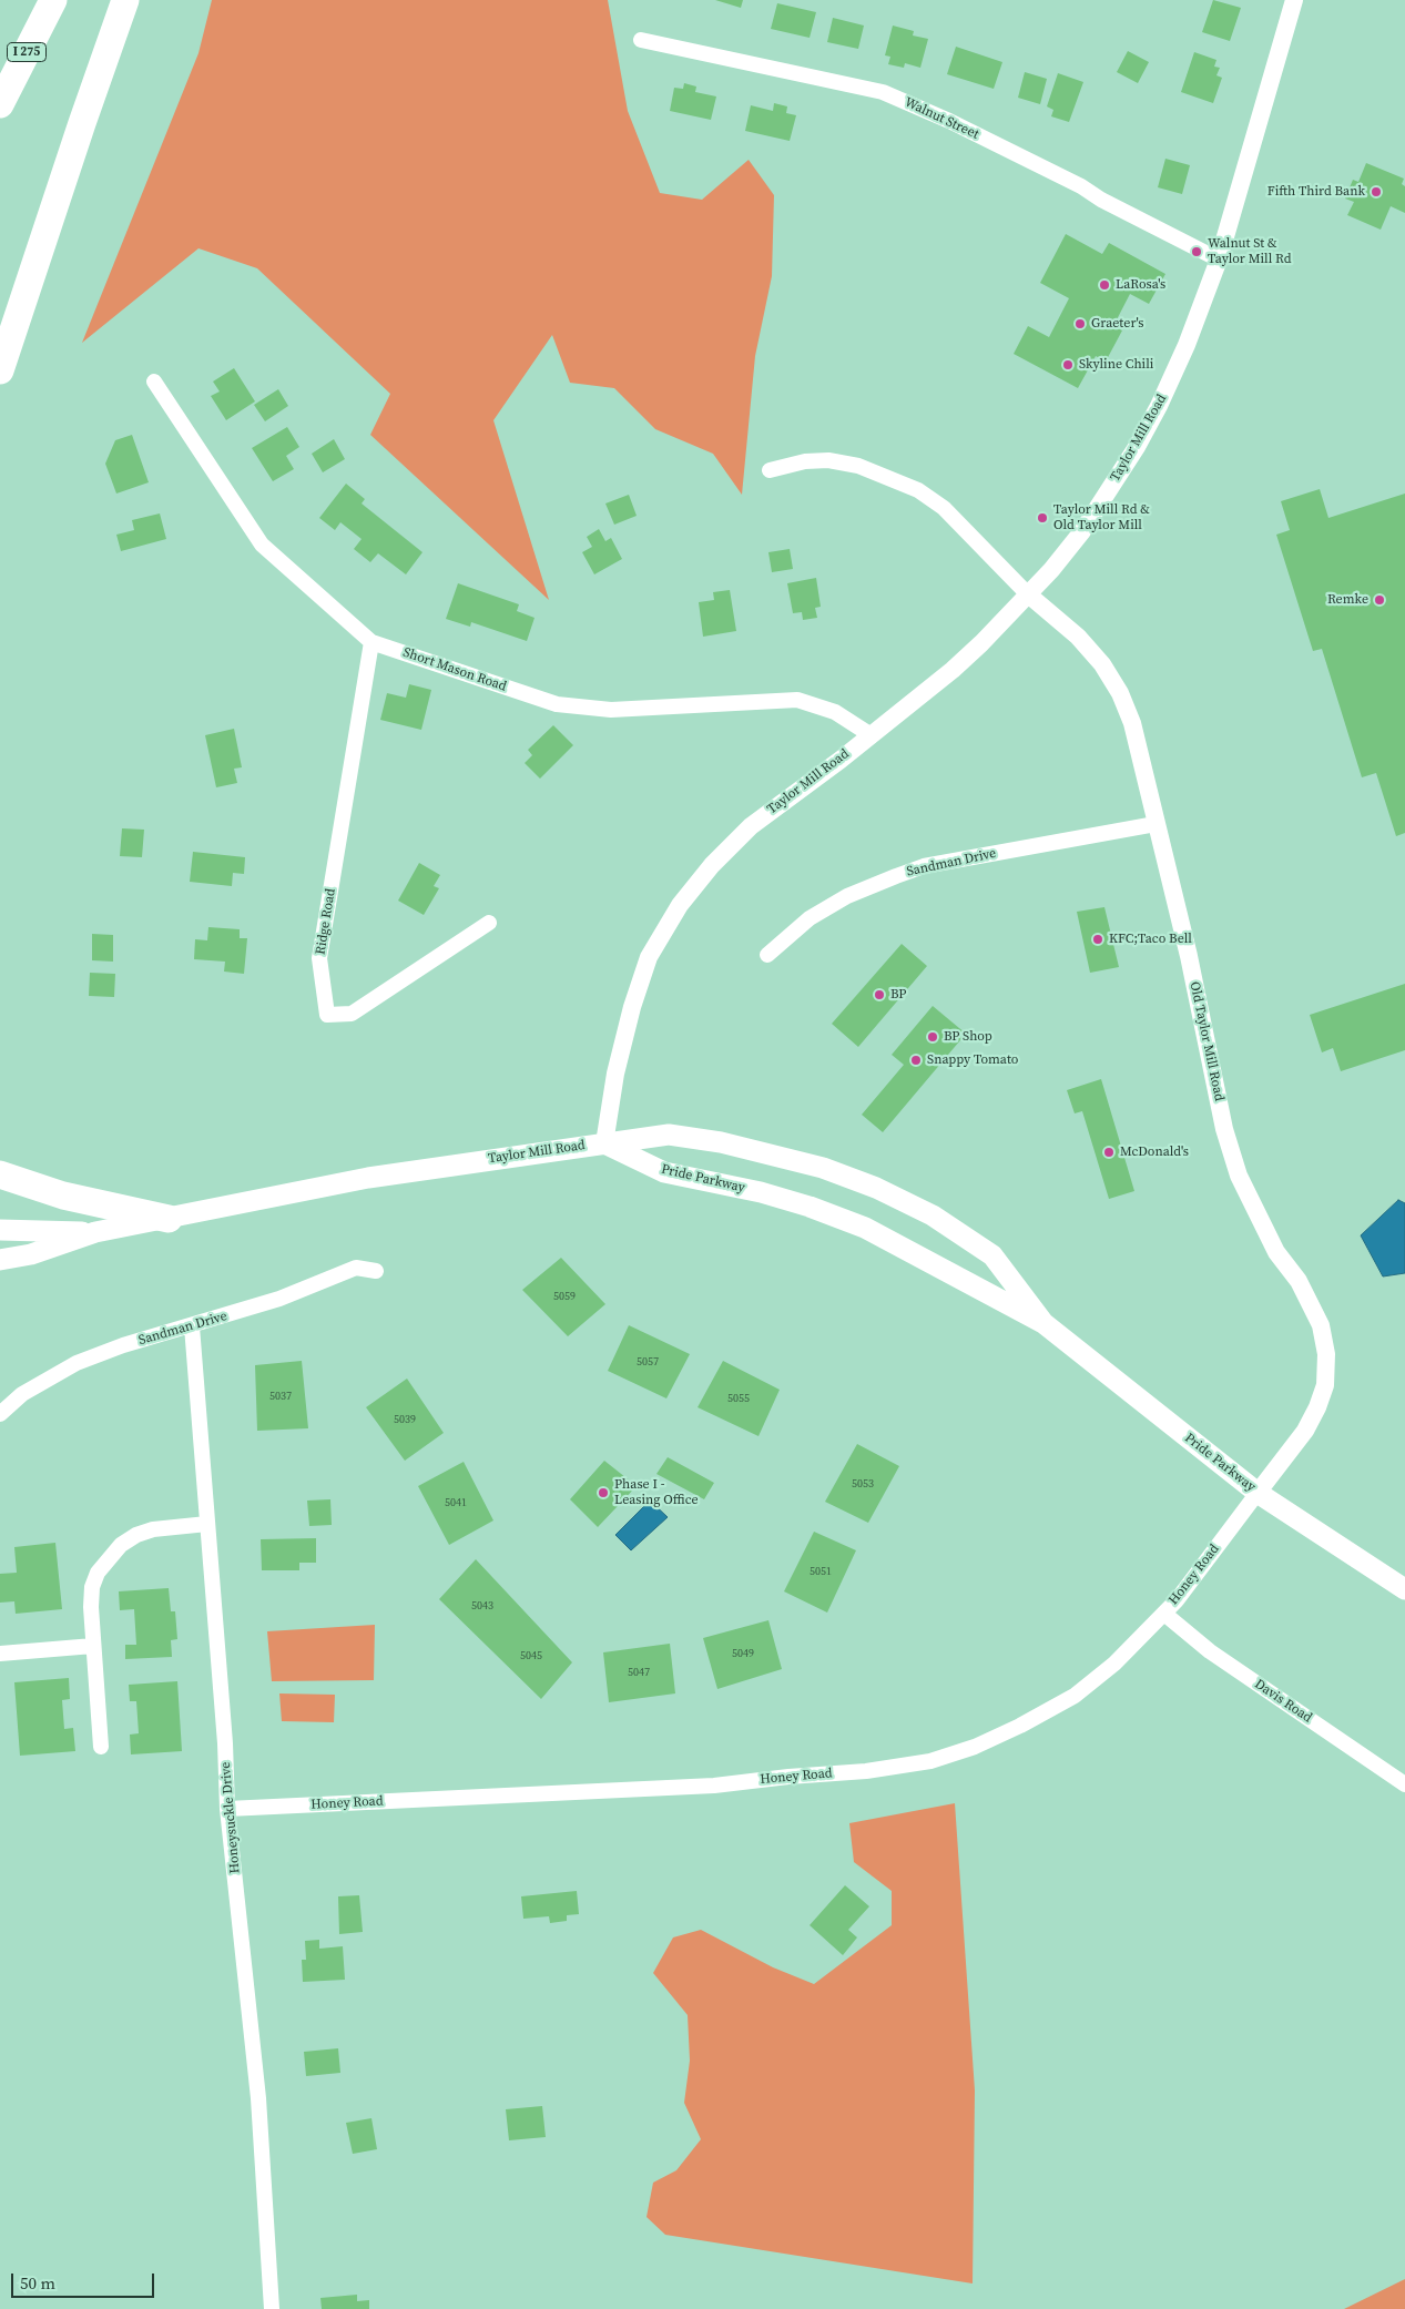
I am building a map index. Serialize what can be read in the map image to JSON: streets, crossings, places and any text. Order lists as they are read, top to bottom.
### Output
{
  "streets": {
    "highway": ["I 275"],
    "main road": ["Taylor Mill Road", "Pride Parkway"],
    "street": [
      "Walnut Street",
      "Short Mason Road",
      "Sandman Drive",
      "Ridge Road",
      "Old Taylor Mill Road",
      "Honey Road",
      "Davis Road",
      "Honeysuckle Drive"
    ]
  },
  "crossings": [
    ["Walnut Street", "Taylor Mill Road"],
    ["Taylor Mill Road", "Short Mason Road"],
    ["Taylor Mill Road", "Old Taylor Mill Road"],
    ["Taylor Mill Road", "Pride Parkway"],
    ["Short Mason Road", "Ridge Road"],
    ["Sandman Drive", "Old Taylor Mill Road"],
    ["Sandman Drive", "Honeysuckle Drive"],
    ["Old Taylor Mill Road", "Pride Parkway"],
    ["Old Taylor Mill Road", "Honey Road"],
    ["Pride Parkway", "Honey Road"],
    ["Honey Road", "Davis Road"],
    ["Honey Road", "Honeysuckle Drive"]
  ],
  "places": [
    "Fifth Third Bank",
    "Walnut St & Taylor Mill Rd",
    "LaRosa's",
    "Graeter's",
    "Skyline Chili",
    "Taylor Mill Rd & Old Taylor Mill",
    "Remke",
    "KFC;Taco Bell",
    "BP",
    "BP Shop",
    "Snappy Tomato",
    "McDonald's",
    "Phase I - Leasing Office"
  ],
  "house_numbers": [
    "5059",
    "5057",
    "5037",
    "5055",
    "5039",
    "5053",
    "5041",
    "5051",
    "5043",
    "5049",
    "5045",
    "5047"
  ],
  "scale_bar": "50 m"
}
